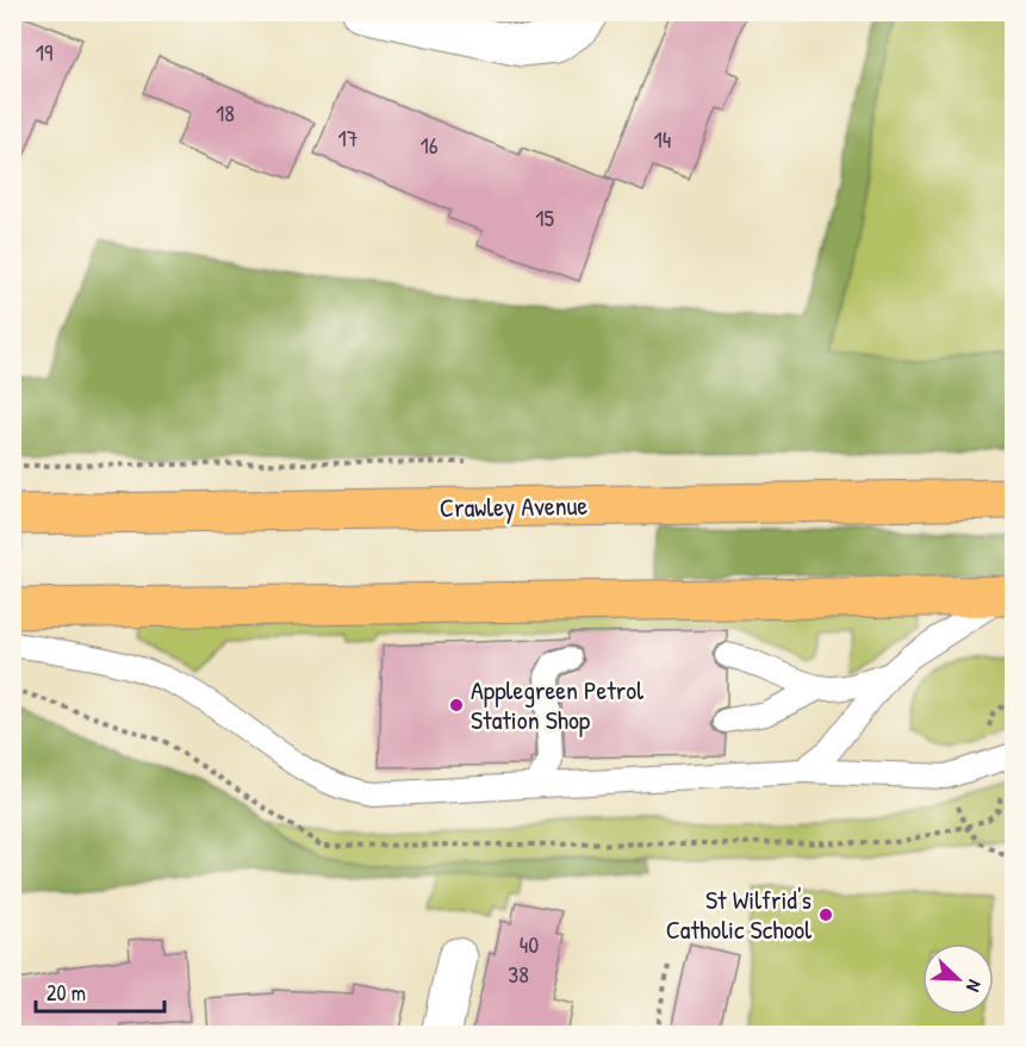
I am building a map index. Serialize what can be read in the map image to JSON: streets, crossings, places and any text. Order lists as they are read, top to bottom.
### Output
{
  "streets": {
    "main road": ["Crawley Avenue"]
  },
  "places": ["Applegreen Petrol Station Shop", "St Wilfrid's Catholic School"],
  "house_numbers": [
    "19",
    "18",
    "17",
    "14",
    "16",
    "15",
    "40",
    "38"
  ],
  "scale_bar": "20 m",
  "north": "bottom right"
}
